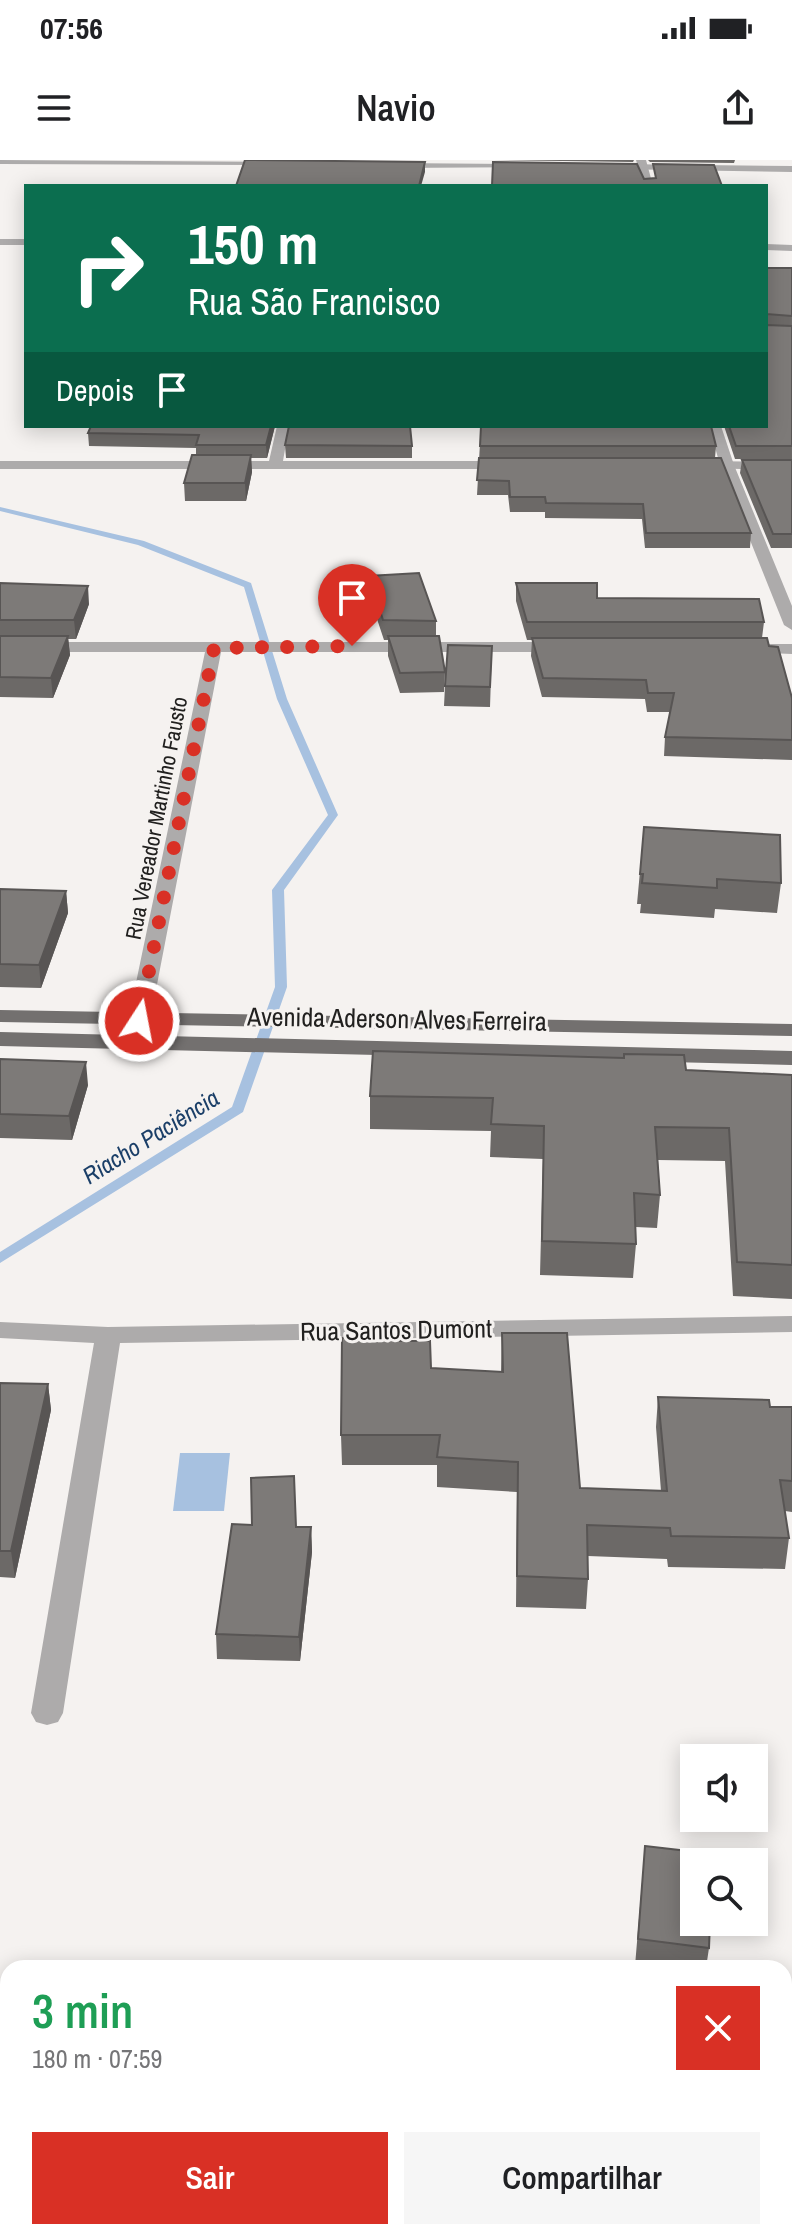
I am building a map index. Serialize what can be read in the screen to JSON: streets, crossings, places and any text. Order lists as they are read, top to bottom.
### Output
{
  "streets": {
    "main road": ["Avenida Aderson Alves Ferreira"],
    "street": ["Rua Vereador Martinho Fausto", "Rua Santos Dumont"]
  },
  "crossings": [
    ["Rua Vereador Martinho Fausto", "Avenida Aderson Alves Ferreira"]
  ],
  "water": ["Riacho Paciência"],
  "page": {
    "status": "07:56",
    "header": "Navio",
    "turn": ["150 m", "Rua São Francisco"],
    "then": "Depois",
    "heading": ["3 min", "180 m · 07:59"],
    "buttons": ["Sair", "Compartilhar"]
  }
}
